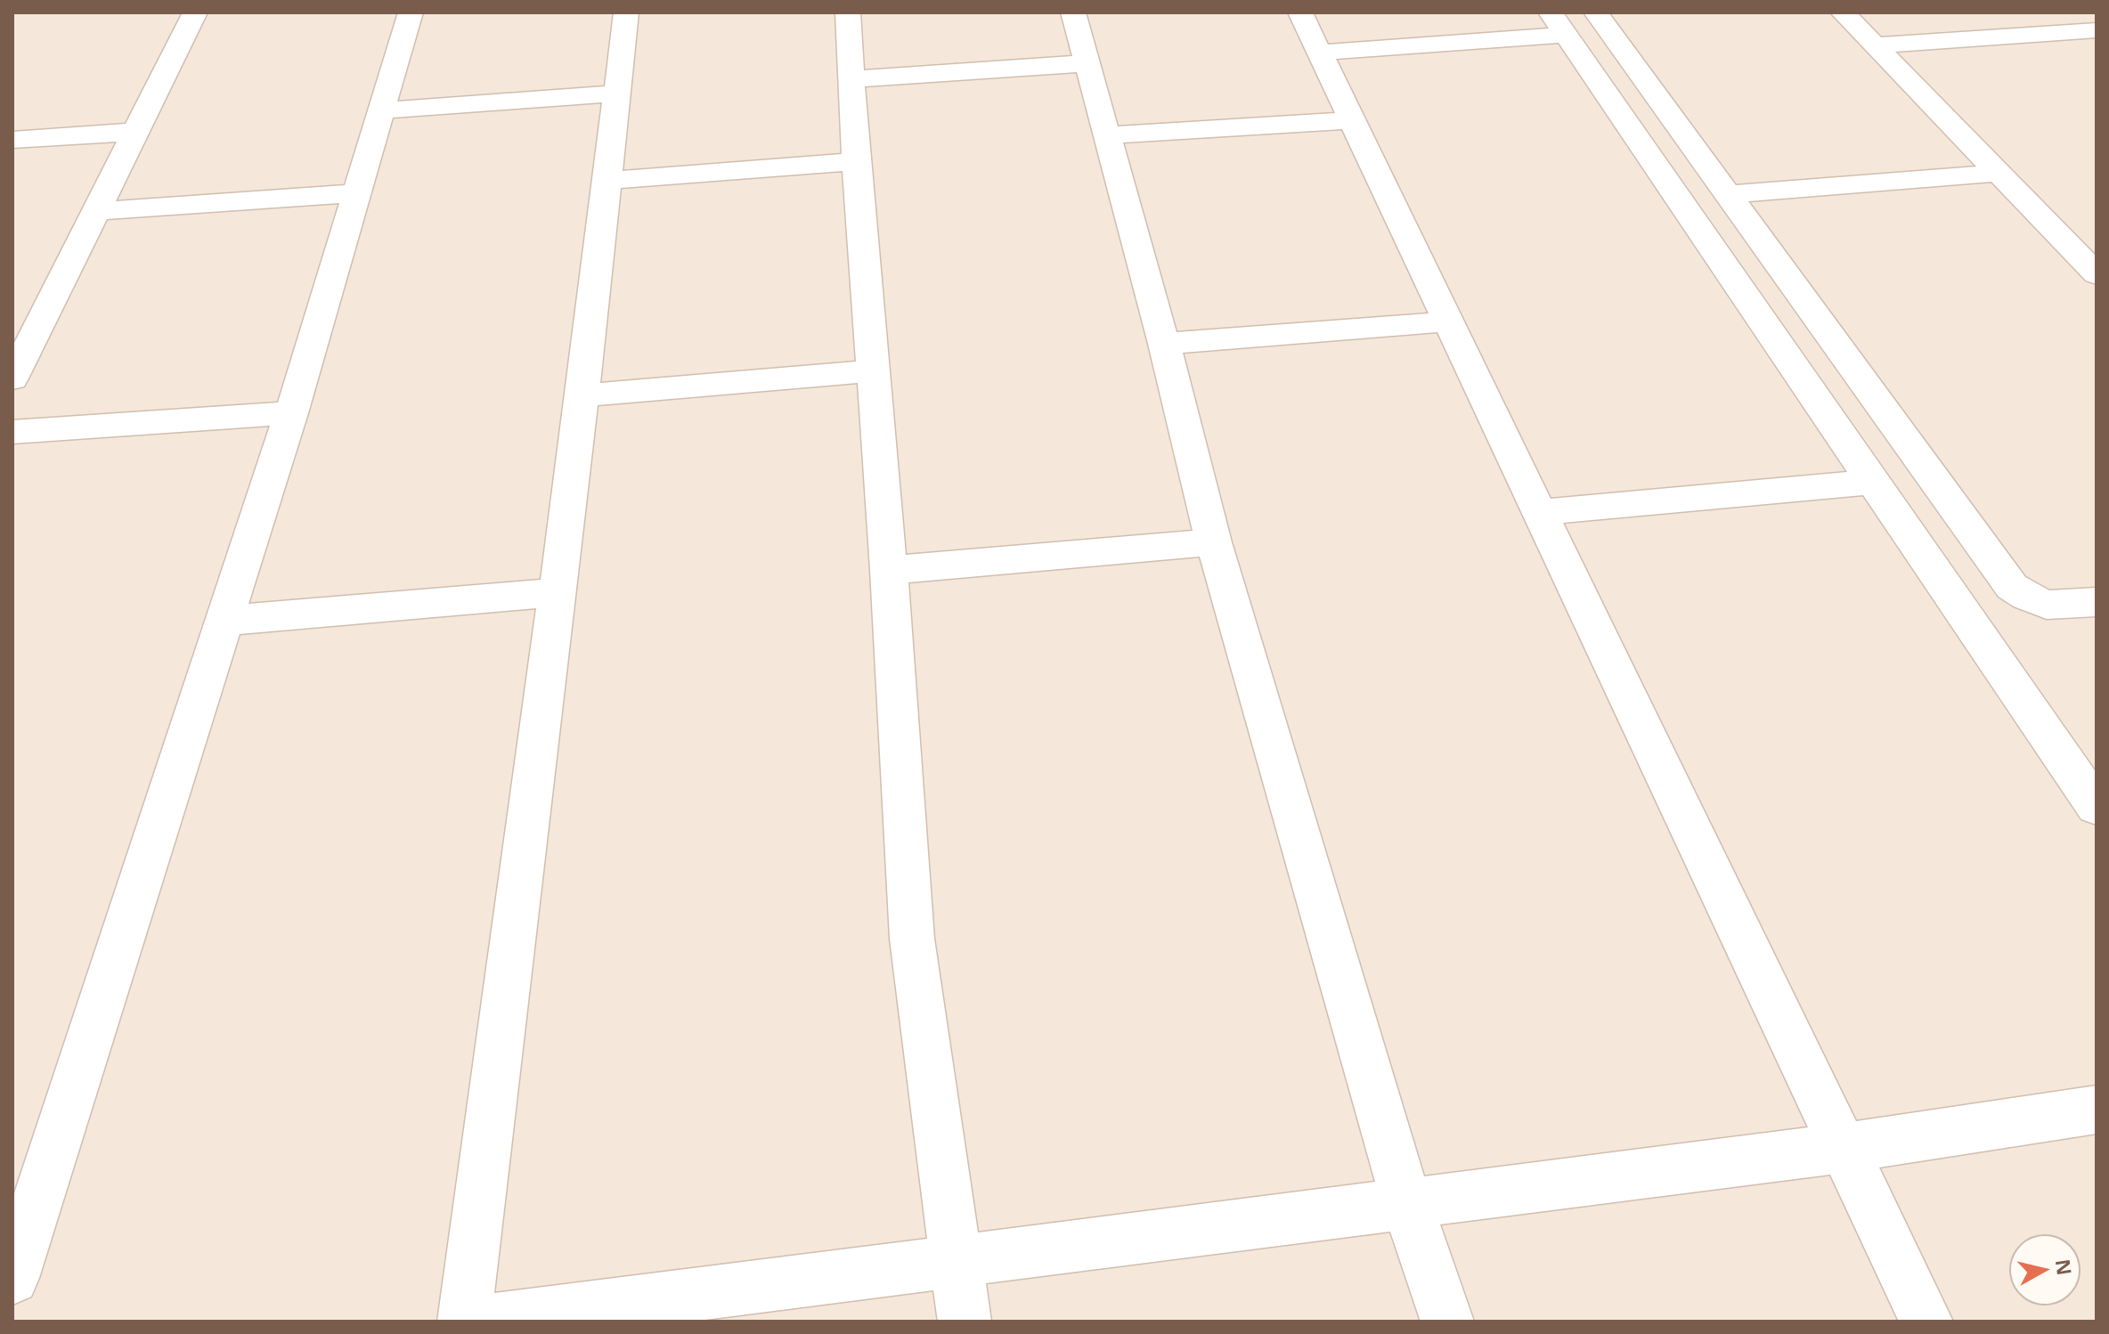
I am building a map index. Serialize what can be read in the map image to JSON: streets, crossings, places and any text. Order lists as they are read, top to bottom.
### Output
{
  "north": "right"
}
